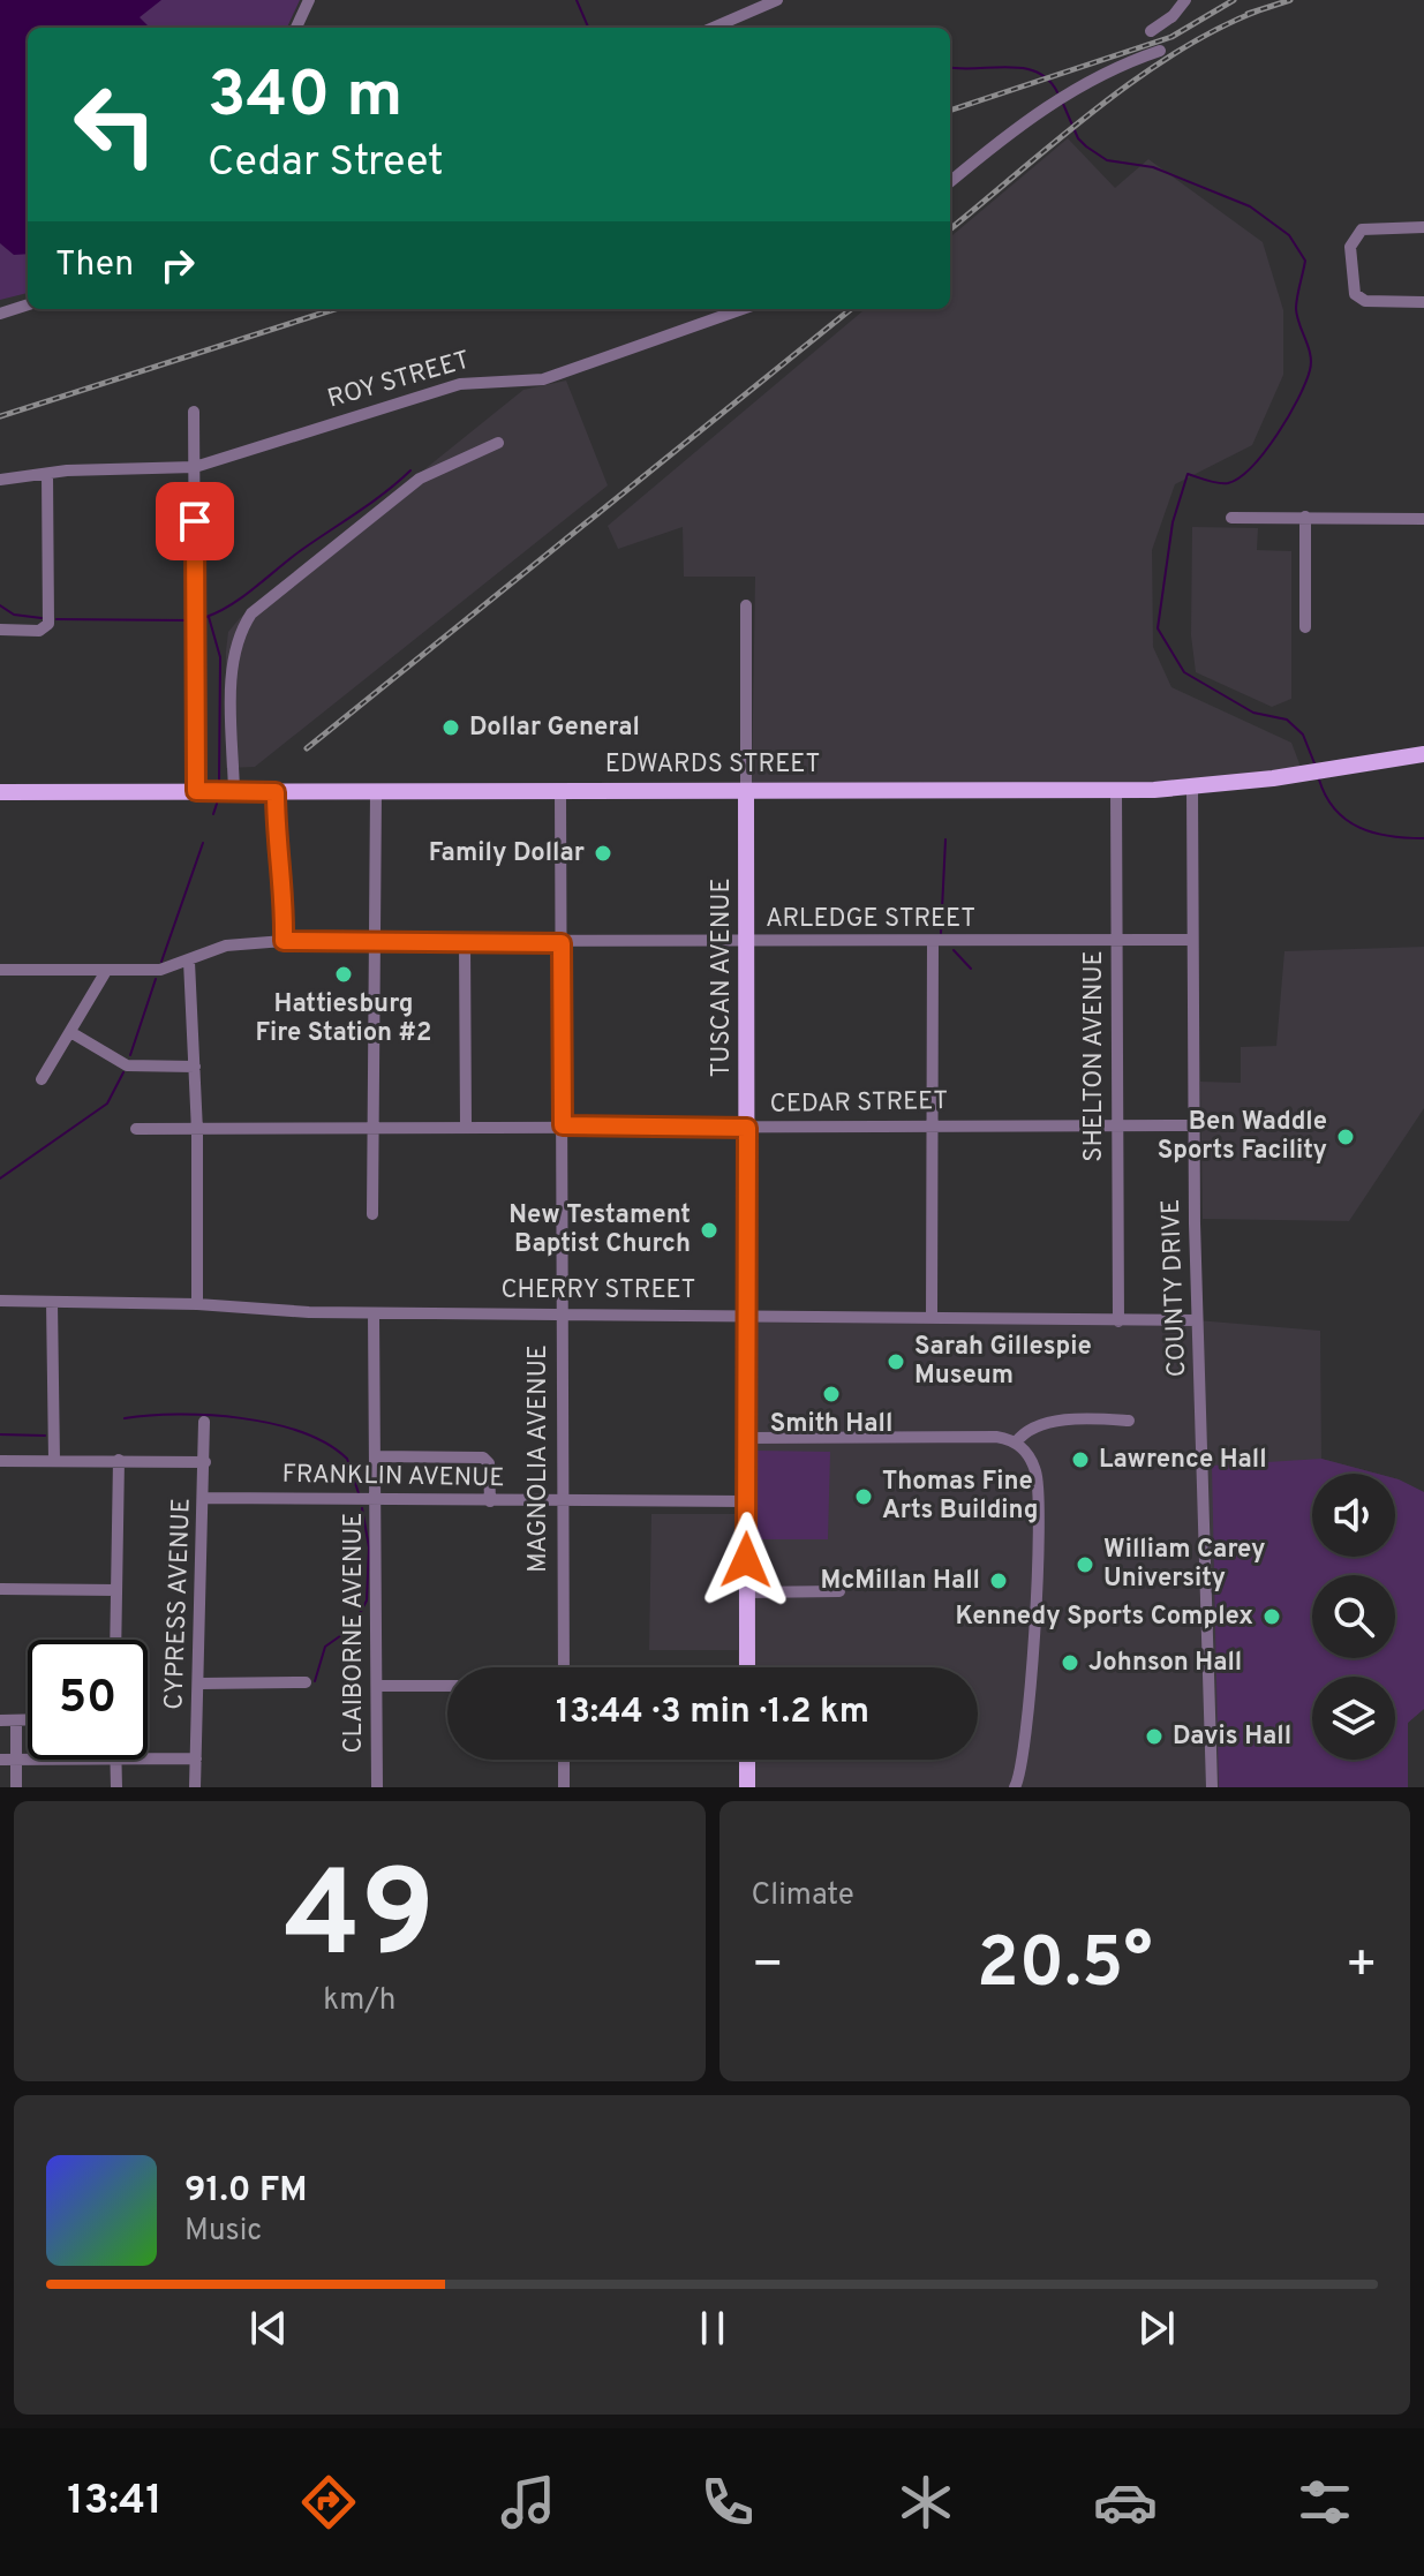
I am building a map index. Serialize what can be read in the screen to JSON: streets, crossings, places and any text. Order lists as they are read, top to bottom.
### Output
{
  "streets": {
    "main road": ["EDWARDS STREET", "TUSCAN AVENUE"],
    "street": [
      "ROY STREET",
      "ARLEDGE STREET",
      "SHELTON AVENUE",
      "CEDAR STREET",
      "COUNTY DRIVE",
      "CHERRY STREET",
      "MAGNOLIA AVENUE",
      "FRANKLIN AVENUE",
      "CYPRESS AVENUE",
      "CLAIBORNE AVENUE"
    ]
  },
  "crossings": [
    ["EDWARDS STREET", "TUSCAN AVENUE"],
    ["EDWARDS STREET", "SHELTON AVENUE"],
    ["EDWARDS STREET", "COUNTY DRIVE"],
    ["EDWARDS STREET", "MAGNOLIA AVENUE"],
    ["ARLEDGE STREET", "TUSCAN AVENUE"],
    ["ARLEDGE STREET", "SHELTON AVENUE"],
    ["ARLEDGE STREET", "COUNTY DRIVE"],
    ["ARLEDGE STREET", "MAGNOLIA AVENUE"],
    ["TUSCAN AVENUE", "CEDAR STREET"],
    ["TUSCAN AVENUE", "CHERRY STREET"],
    ["TUSCAN AVENUE", "FRANKLIN AVENUE"],
    ["SHELTON AVENUE", "CEDAR STREET"],
    ["SHELTON AVENUE", "CHERRY STREET"],
    ["CEDAR STREET", "COUNTY DRIVE"],
    ["CEDAR STREET", "MAGNOLIA AVENUE"],
    ["COUNTY DRIVE", "CHERRY STREET"],
    ["CHERRY STREET", "MAGNOLIA AVENUE"],
    ["CHERRY STREET", "CLAIBORNE AVENUE"],
    ["MAGNOLIA AVENUE", "FRANKLIN AVENUE"],
    ["FRANKLIN AVENUE", "CYPRESS AVENUE"],
    ["FRANKLIN AVENUE", "CLAIBORNE AVENUE"]
  ],
  "places": [
    "Dollar General",
    "Family Dollar",
    "Hattiesburg Fire Station #2",
    "Ben Waddle Sports Facility",
    "New Testament Baptist Church",
    "Sarah Gillespie Museum",
    "Smith Hall",
    "Lawrence Hall",
    "Thomas Fine Arts Building",
    "William Carey University",
    "McMillan Hall",
    "Kennedy Sports Complex",
    "Johnson Hall",
    "Davis Hall"
  ],
  "page": {
    "turn": ["340 m", "Cedar Street"],
    "then": "Then",
    "limit": "50",
    "trip": "13:44 · 3 min · 1.2 km",
    "tile": [
      ["49", "km/h"],
      "Climate"
    ],
    "heat": ["−", "20.5°", "+"],
    "song": ["91.0 FM", "Music"],
    "tabs": "13:41"
  }
}
